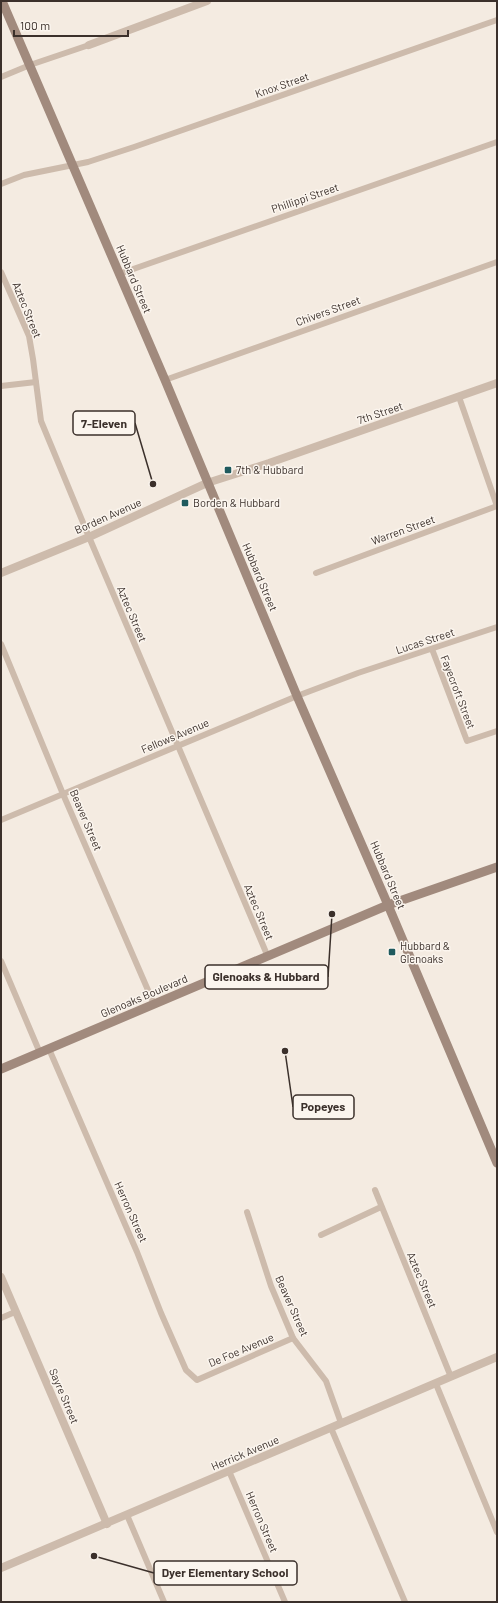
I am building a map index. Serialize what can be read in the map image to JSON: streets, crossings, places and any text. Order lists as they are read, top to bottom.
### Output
{
  "streets": {
    "main road": ["Hubbard Street", "Glenoaks Boulevard"],
    "street": [
      "Knox Street",
      "Phillippi Street",
      "Aztec Street",
      "Chivers Street",
      "7th Street",
      "Borden Avenue",
      "Warren Street",
      "Lucas Street",
      "Fayecroft Street",
      "Fellows Avenue",
      "Beaver Street",
      "Herron Street",
      "De Foe Avenue",
      "Sayre Street",
      "Herrick Avenue"
    ]
  },
  "crossings": [
    ["Knox Street", "Hubbard Street"],
    ["Phillippi Street", "Hubbard Street"],
    ["Hubbard Street", "Chivers Street"],
    ["Hubbard Street", "Borden Avenue"],
    ["Hubbard Street", "Fellows Avenue"],
    ["Hubbard Street", "Glenoaks Boulevard"],
    ["Aztec Street", "Borden Avenue"],
    ["Aztec Street", "Fellows Avenue"],
    ["Aztec Street", "Glenoaks Boulevard"],
    ["Aztec Street", "Herrick Avenue"],
    ["7th Street", "Borden Avenue"],
    ["Lucas Street", "Fayecroft Street"],
    ["Lucas Street", "Fellows Avenue"],
    ["Fellows Avenue", "Beaver Street"],
    ["Beaver Street", "Glenoaks Boulevard"],
    ["Beaver Street", "De Foe Avenue"],
    ["Beaver Street", "Herrick Avenue"],
    ["Glenoaks Boulevard", "Herron Street"],
    ["Herron Street", "De Foe Avenue"],
    ["Herron Street", "Herrick Avenue"],
    ["Sayre Street", "Herrick Avenue"]
  ],
  "places": {
    "transit": ["7th & Hubbard", "Borden & Hubbard", "Hubbard & Glenoaks"],
    "other": [
      "7-Eleven",
      "Glenoaks & Hubbard",
      "Popeyes",
      "Dyer Elementary School"
    ]
  },
  "scale_bar": "100 m"
}
